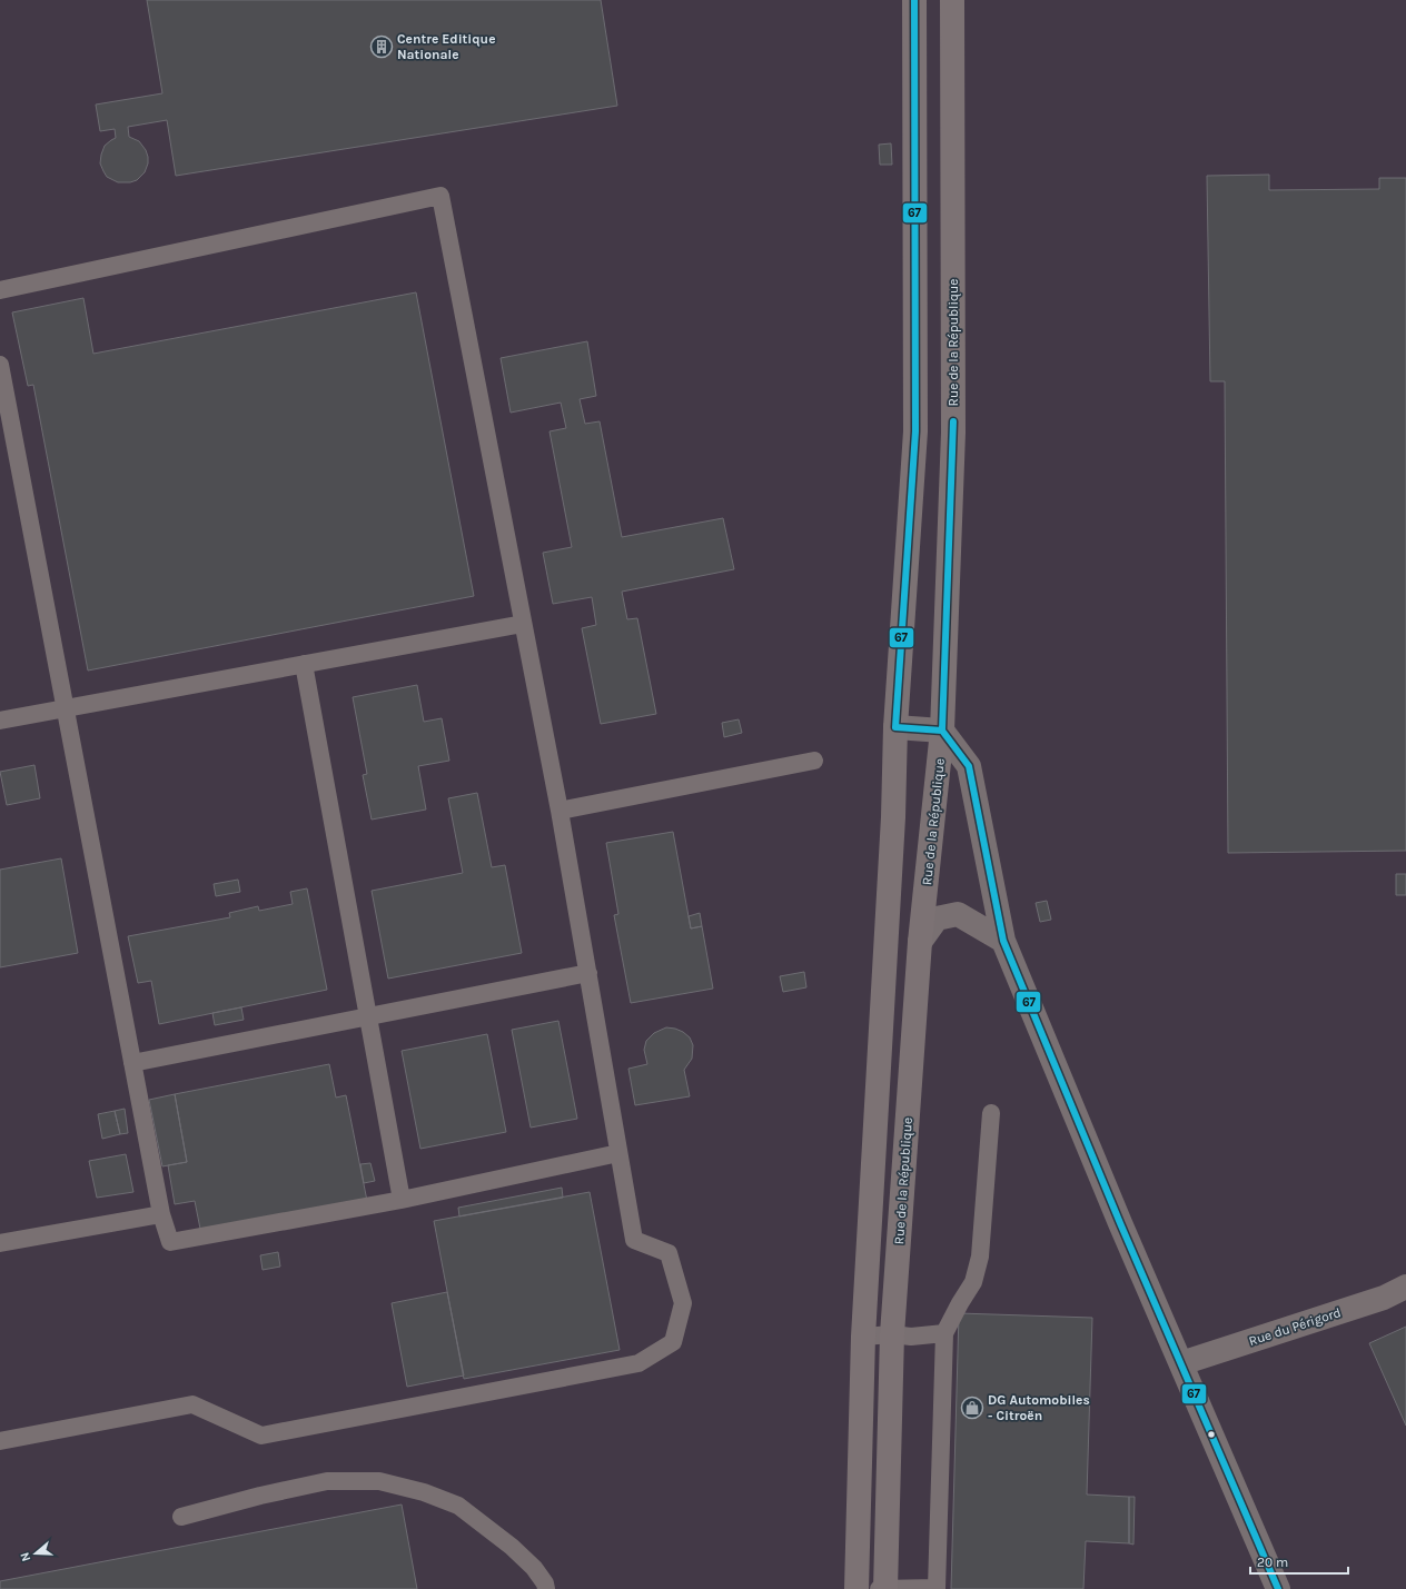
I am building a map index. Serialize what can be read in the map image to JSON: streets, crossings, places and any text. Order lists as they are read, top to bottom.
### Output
{
  "streets": {
    "main road": ["Rue de la République"],
    "street": ["Rue du Périgord"]
  },
  "places": {
    "building": ["Centre Editique Nationale"],
    "shop": ["DG Automobiles - Citroën"]
  },
  "lines": ["transit line 67"],
  "scale_bar": "20 m",
  "north": "left"
}
